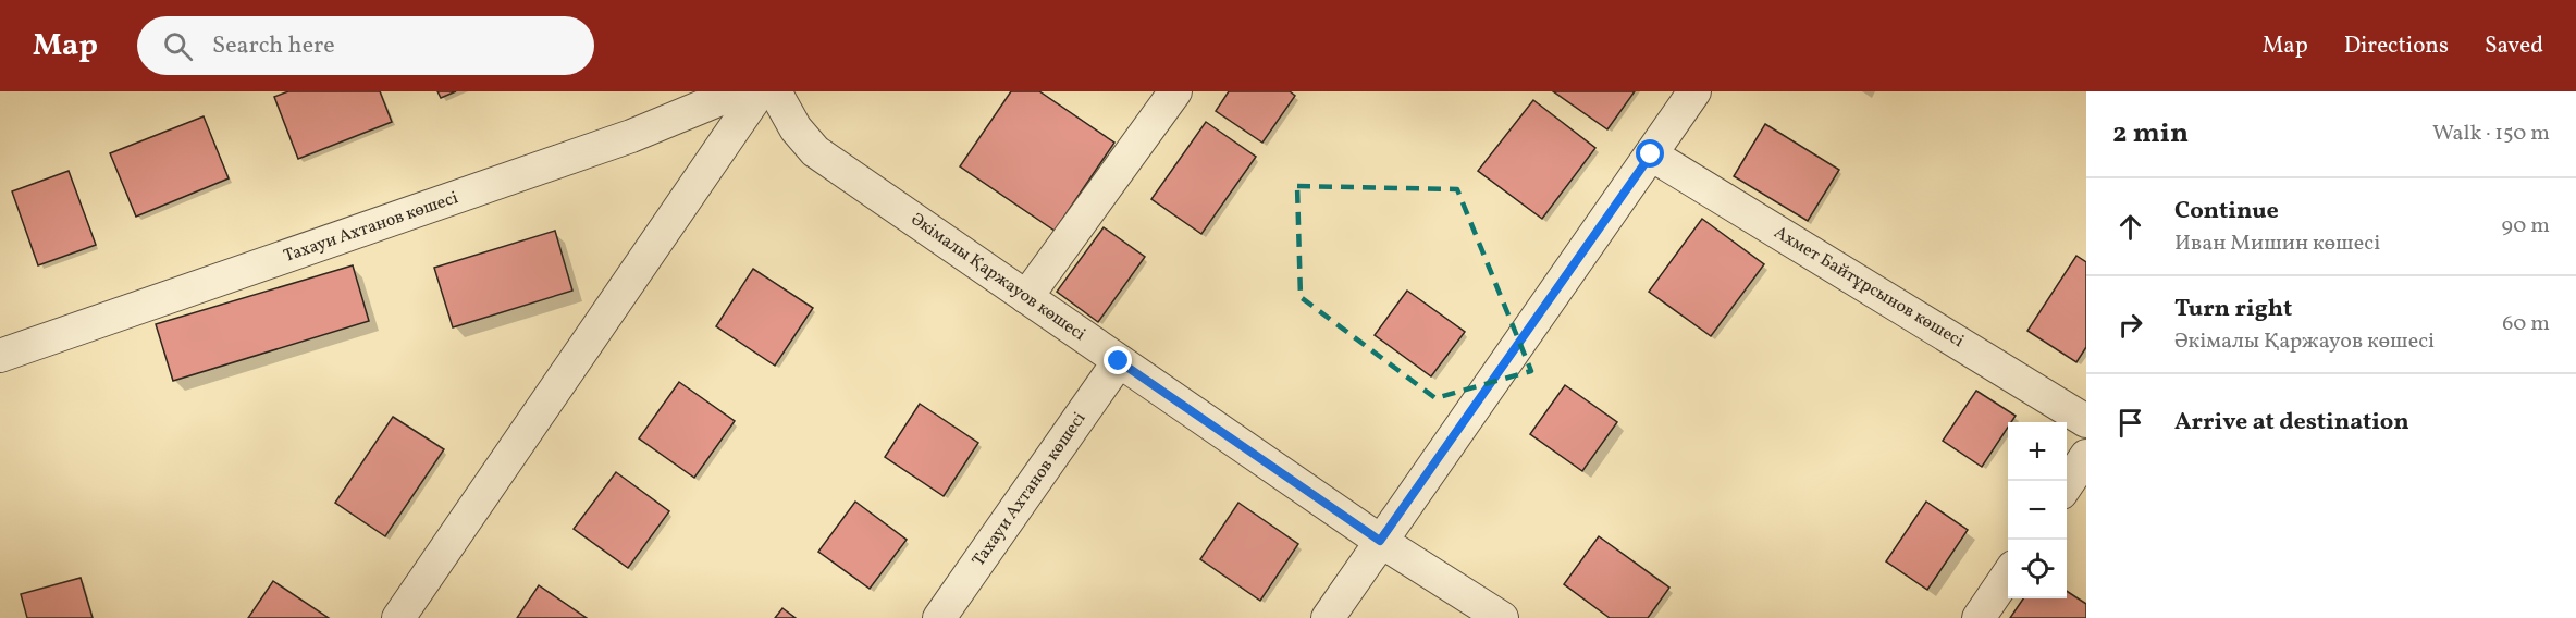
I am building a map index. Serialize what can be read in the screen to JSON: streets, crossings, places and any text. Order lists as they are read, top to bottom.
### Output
{
  "streets": {
    "street": ["Тахауи Ахтанов көшесі", "Әкімалы Қаржауов көшесі", "Ахмет Байтұрсынов көшесі"]
  },
  "crossings": [
    ["Тахауи Ахтанов көшесі", "Әкімалы Қаржауов көшесі"]
  ],
  "page": {
    "header": "Map",
    "search": "Search here",
    "nav": ["Map", "Directions", "Saved"],
    "heading": ["2 min", "Walk · 150 m"],
    "list": [
      ["Continue", "Иван Мишин көшесі", "90 m"],
      ["Turn right", "Әкімалы Қаржауов көшесі", "60 m"],
      "Arrive at destination"
    ],
    "map_buttons": ["+", "−"]
  }
}
